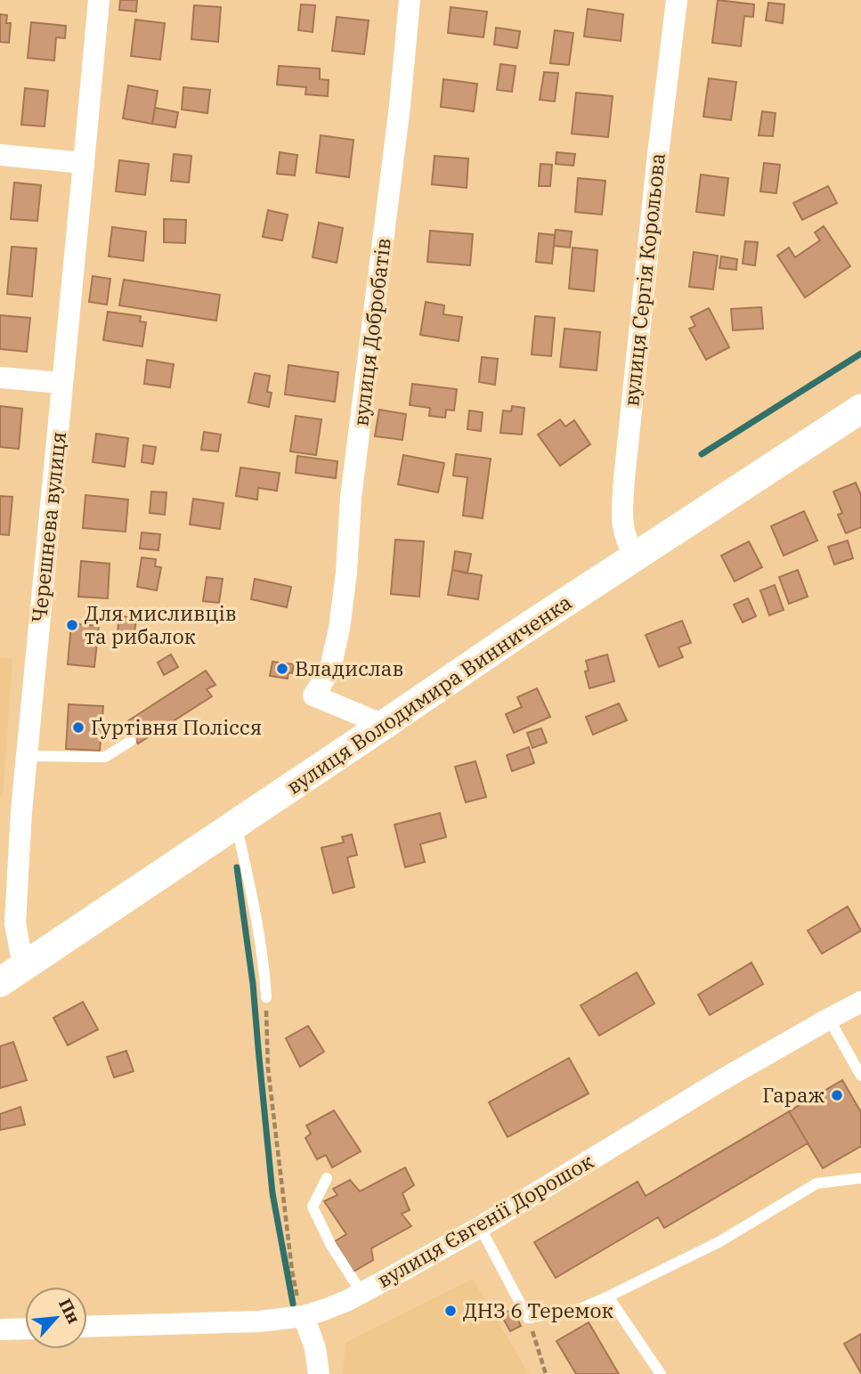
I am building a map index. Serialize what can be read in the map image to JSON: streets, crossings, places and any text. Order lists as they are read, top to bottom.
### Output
{
  "streets": {
    "main road": ["вулиця Володимира Винниченка"],
    "street": [
      "вулиця Сергія Корольова",
      "вулиця Добробатів",
      "Черешнева вулиця",
      "вулиця Євгенії Дорошок"
    ]
  },
  "crossings": [
    ["вулиця Сергія Корольова", "вулиця Володимира Винниченка"],
    ["вулиця Добробатів", "вулиця Володимира Винниченка"],
    ["Черешнева вулиця", "вулиця Володимира Винниченка"]
  ],
  "places": [
    "Для мисливців та рибалок",
    "Владислав",
    "Ґуртівня Полісся",
    "Гараж",
    "ДНЗ 6 Теремок"
  ],
  "north": "top right"
}
